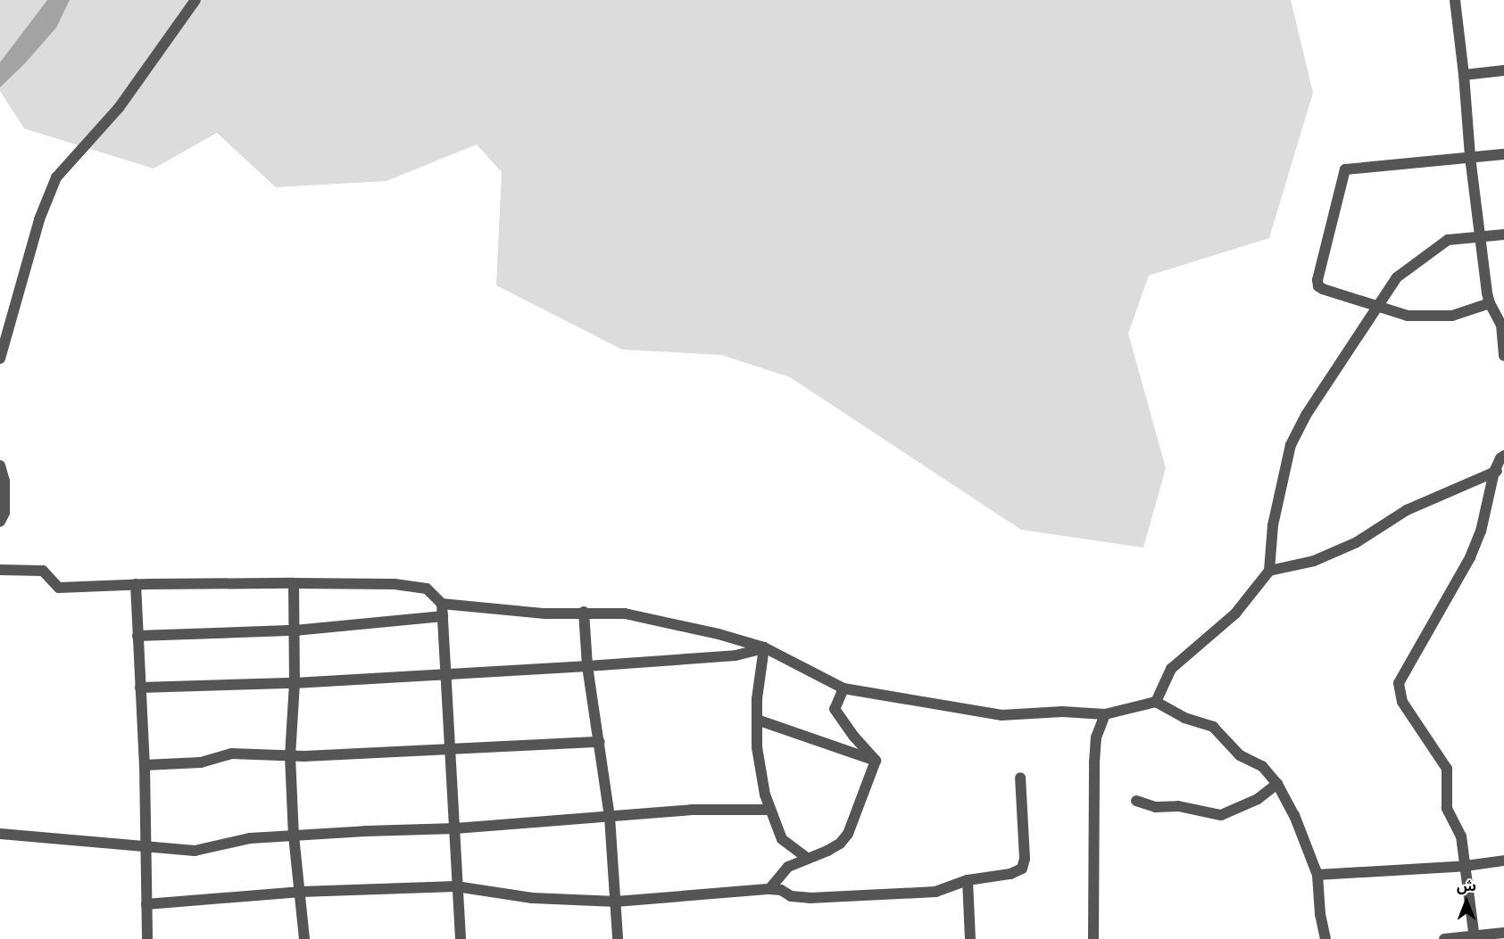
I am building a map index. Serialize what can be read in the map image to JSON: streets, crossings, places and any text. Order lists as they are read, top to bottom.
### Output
{
  "north": "top"
}
